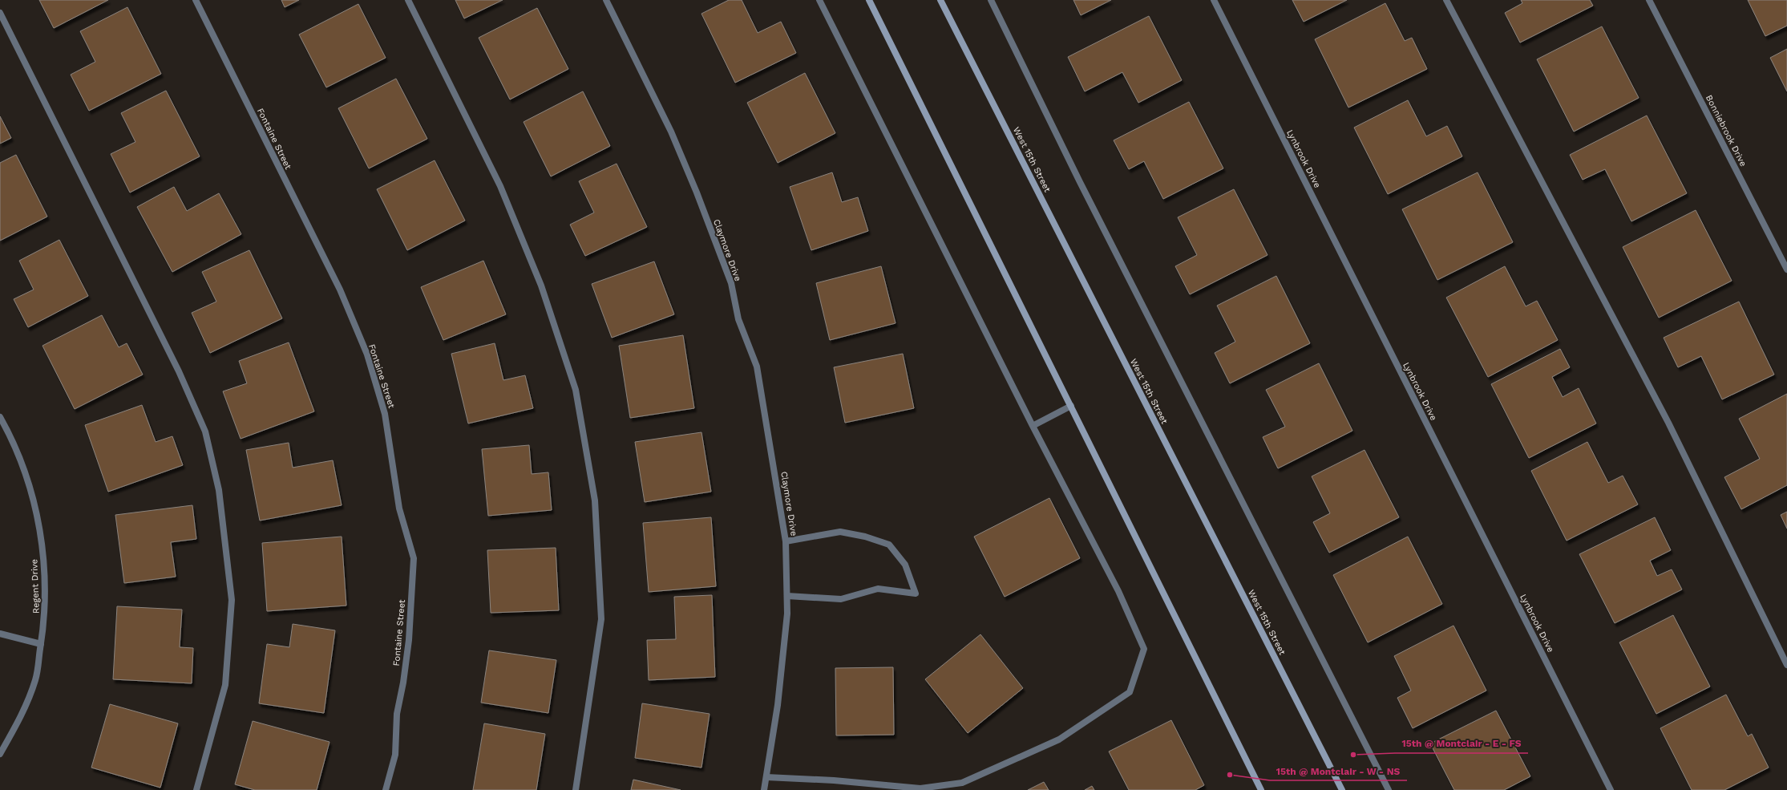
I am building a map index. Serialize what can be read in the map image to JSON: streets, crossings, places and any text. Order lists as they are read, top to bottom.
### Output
{
  "streets": {
    "main road": ["West 15th Street"],
    "street": [
      "Bonniebrook Drive",
      "Fontaine Street",
      "Lynbrook Drive",
      "Claymore Drive",
      "Regent Drive"
    ]
  },
  "places": ["15th @ Montclair - E - FS", "15th @ Montclair - W - NS"]
}
